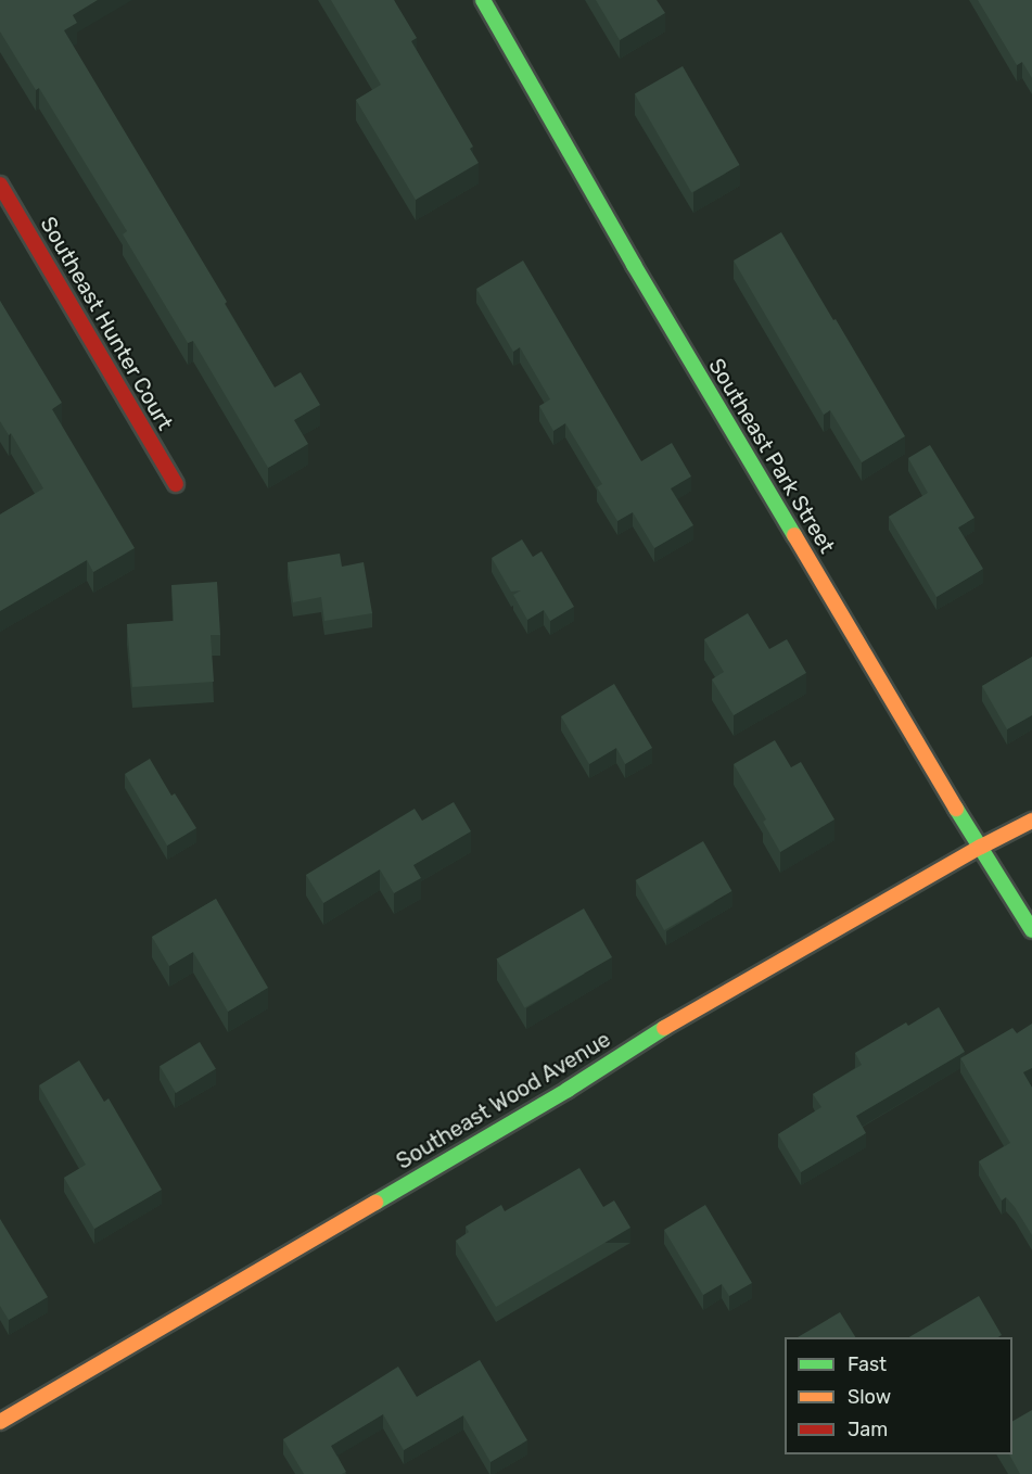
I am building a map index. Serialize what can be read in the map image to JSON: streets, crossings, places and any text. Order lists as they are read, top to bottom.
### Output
{
  "streets": {
    "street": ["Southeast Hunter Court", "Southeast Park Street", "Southeast Wood Avenue"]
  },
  "crossings": [
    ["Southeast Park Street", "Southeast Wood Avenue"]
  ],
  "legend": ["Fast", "Slow", "Jam"]
}
